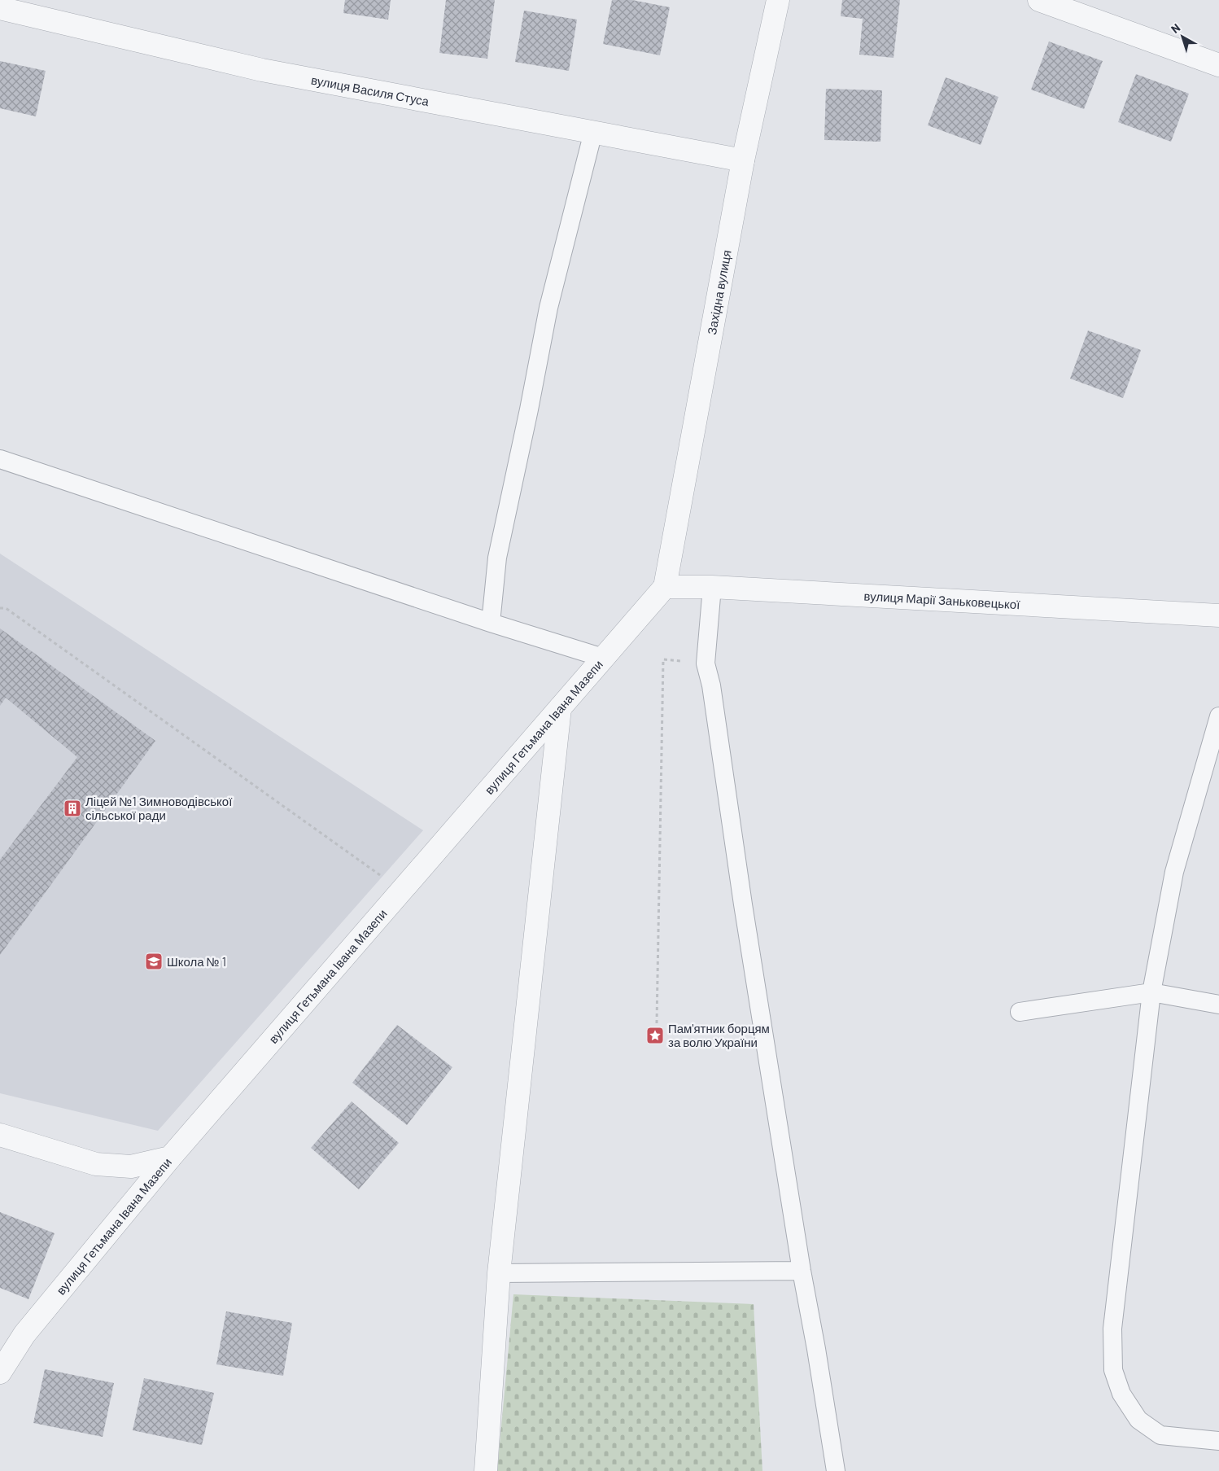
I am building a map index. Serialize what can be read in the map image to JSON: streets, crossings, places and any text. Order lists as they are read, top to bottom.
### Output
{
  "streets": {
    "street": [
      "вулиця Василя Стуса",
      "Західна вулиця",
      "вулиця Марії Заньковецької",
      "вулиця Гетьмана Івана Мазепи"
    ]
  },
  "crossings": [
    ["вулиця Василя Стуса", "Західна вулиця"],
    ["Західна вулиця", "вулиця Марії Заньковецької"],
    ["Західна вулиця", "вулиця Гетьмана Івана Мазепи"],
    ["вулиця Марії Заньковецької", "вулиця Гетьмана Івана Мазепи"]
  ],
  "places": {
    "building": ["Ліцей №1 Зимноводівської сільської ради"],
    "school or university": ["Школа № 1"],
    "place": ["Пам'ятник борцям за волю України"]
  },
  "north": "top left"
}
